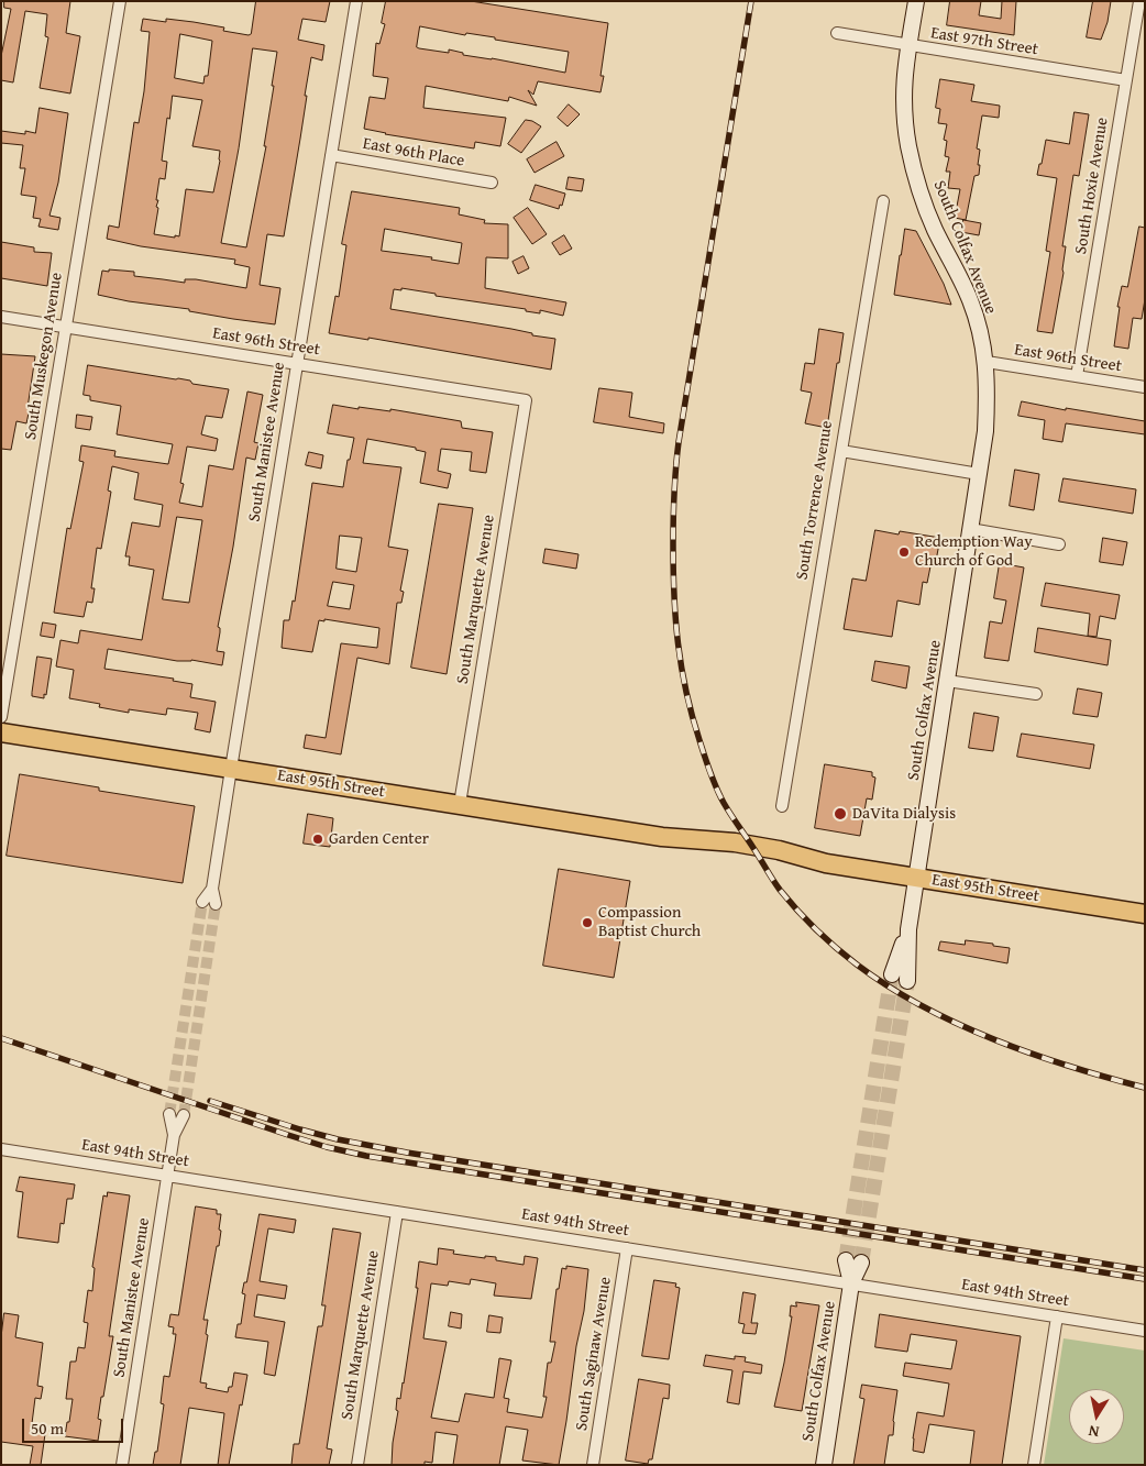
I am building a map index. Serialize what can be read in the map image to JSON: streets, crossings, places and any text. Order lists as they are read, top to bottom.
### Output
{
  "streets": {
    "main road": ["South Colfax Avenue", "East 95th Street"],
    "street": [
      "East 97th Street",
      "East 96th Place",
      "South Hoxie Avenue",
      "East 96th Street",
      "South Muskegon Avenue",
      "South Manistee Avenue",
      "South Torrence Avenue",
      "South Marquette Avenue",
      "East 94th Street",
      "South Saginaw Avenue"
    ]
  },
  "crossings": [
    ["East 97th Street", "South Hoxie Avenue"],
    ["East 97th Street", "South Colfax Avenue"],
    ["East 96th Place", "South Manistee Avenue"],
    ["South Hoxie Avenue", "East 96th Street"],
    ["South Colfax Avenue", "East 96th Street"],
    ["South Colfax Avenue", "East 95th Street"],
    ["South Colfax Avenue", "East 94th Street"],
    ["East 96th Street", "South Muskegon Avenue"],
    ["East 96th Street", "South Manistee Avenue"],
    ["East 96th Street", "South Marquette Avenue"],
    ["South Manistee Avenue", "East 95th Street"],
    ["South Manistee Avenue", "East 94th Street"],
    ["South Marquette Avenue", "East 95th Street"],
    ["South Marquette Avenue", "East 94th Street"],
    ["East 94th Street", "South Saginaw Avenue"]
  ],
  "places": [
    "Redemption Way Church of God",
    "DaVita Dialysis",
    "Garden Center",
    "Compassion Baptist Church"
  ],
  "scale_bar": "50 m",
  "north": "bottom"
}
